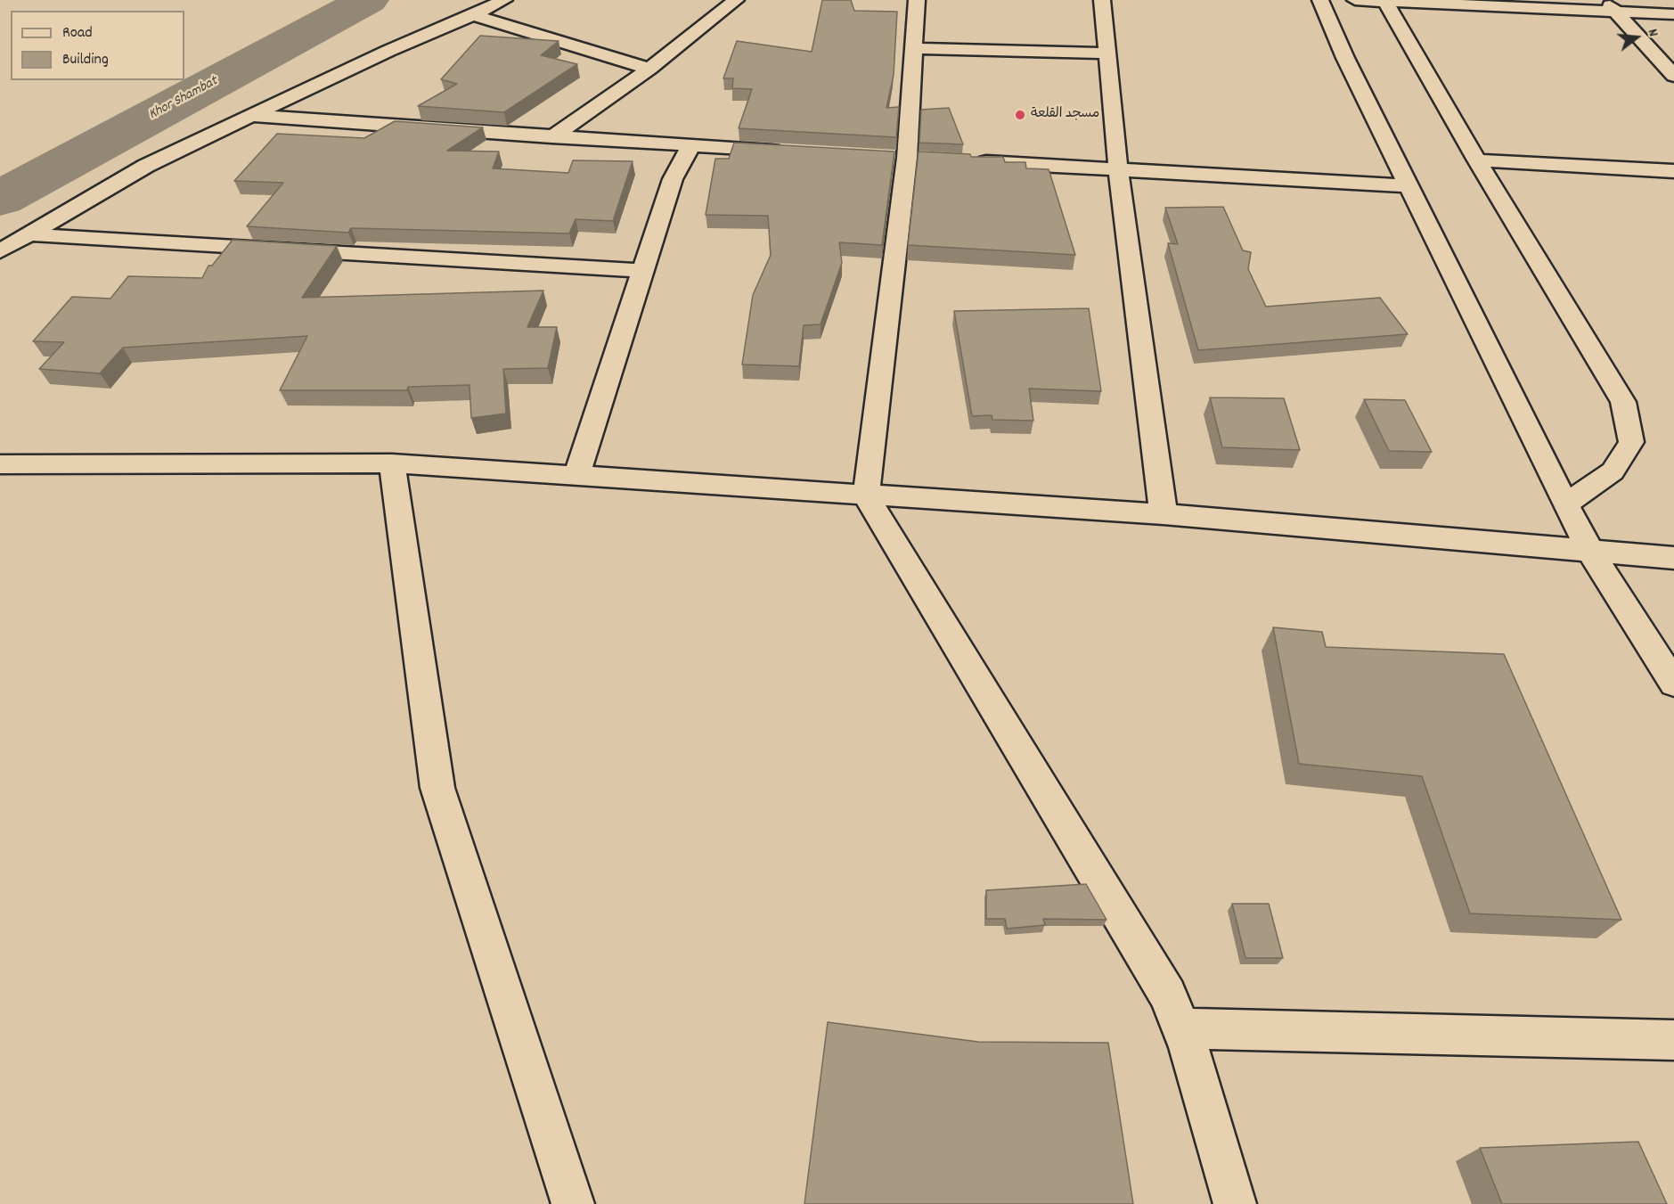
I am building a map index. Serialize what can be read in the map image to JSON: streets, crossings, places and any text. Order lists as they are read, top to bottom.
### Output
{
  "water": ["Khor Shambat"],
  "places": ["مسجد القلعة"],
  "legend": ["Road", "Building"],
  "north": "right"
}
